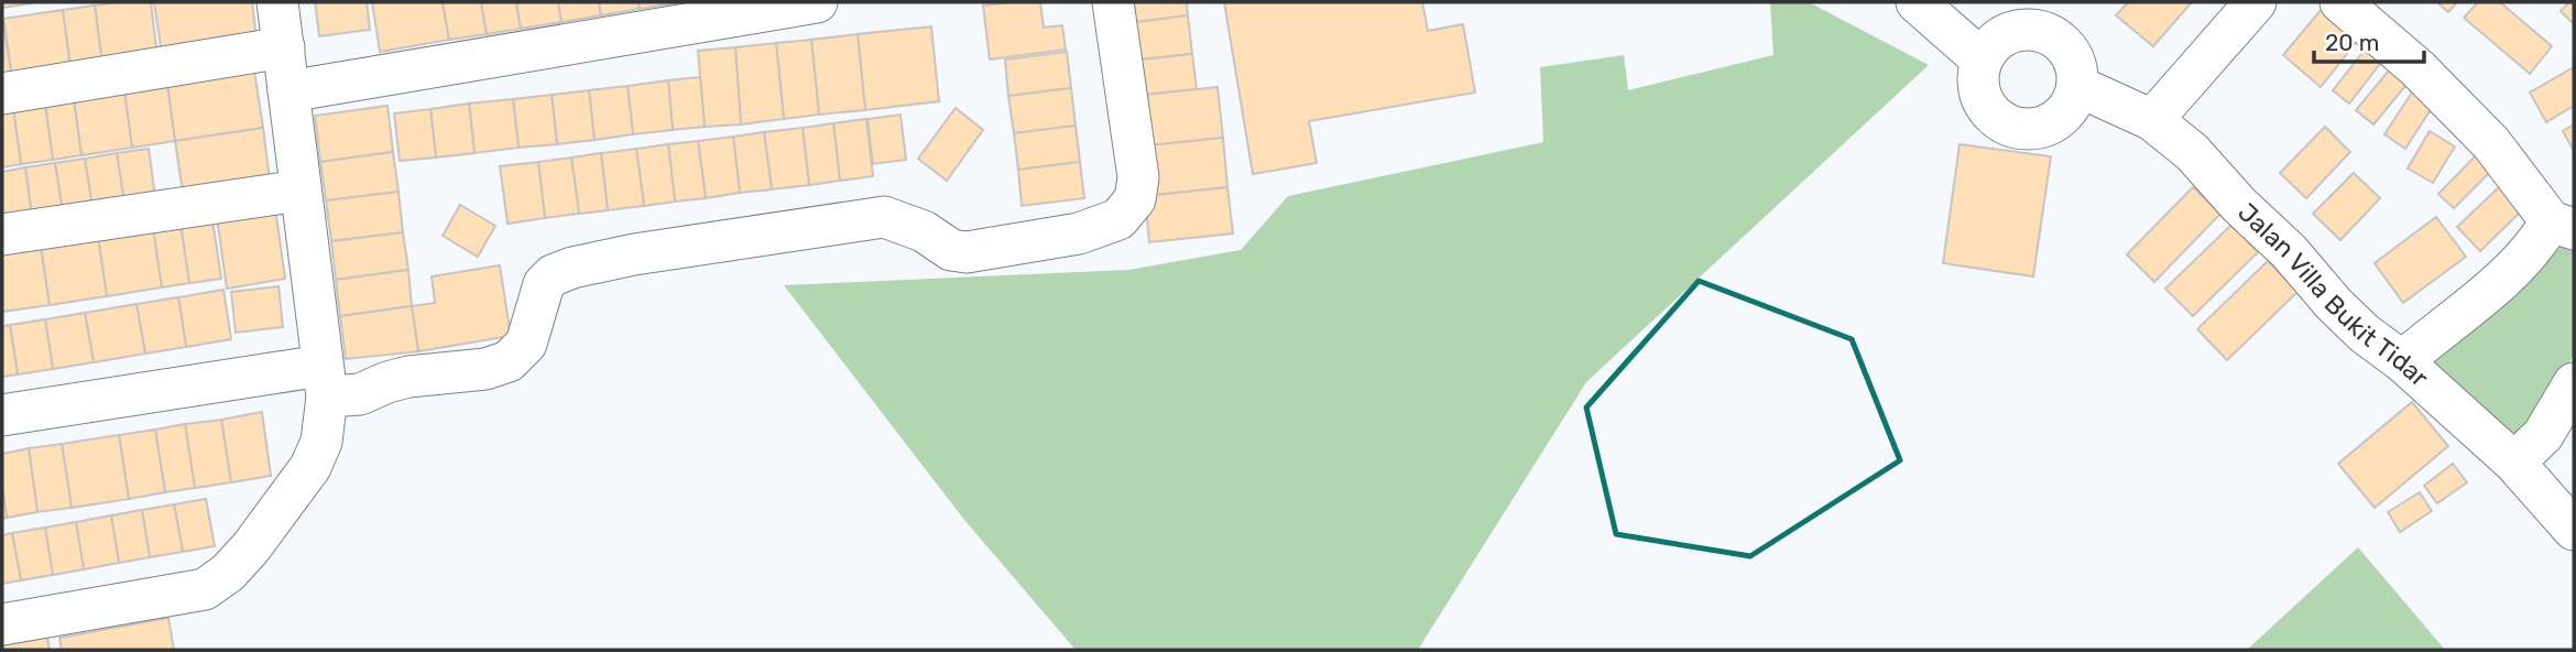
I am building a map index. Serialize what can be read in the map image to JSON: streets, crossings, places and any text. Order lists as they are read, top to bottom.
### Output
{
  "streets": {
    "street": ["Jalan Villa Bukit Tidar"]
  },
  "scale_bar": "20 m"
}
